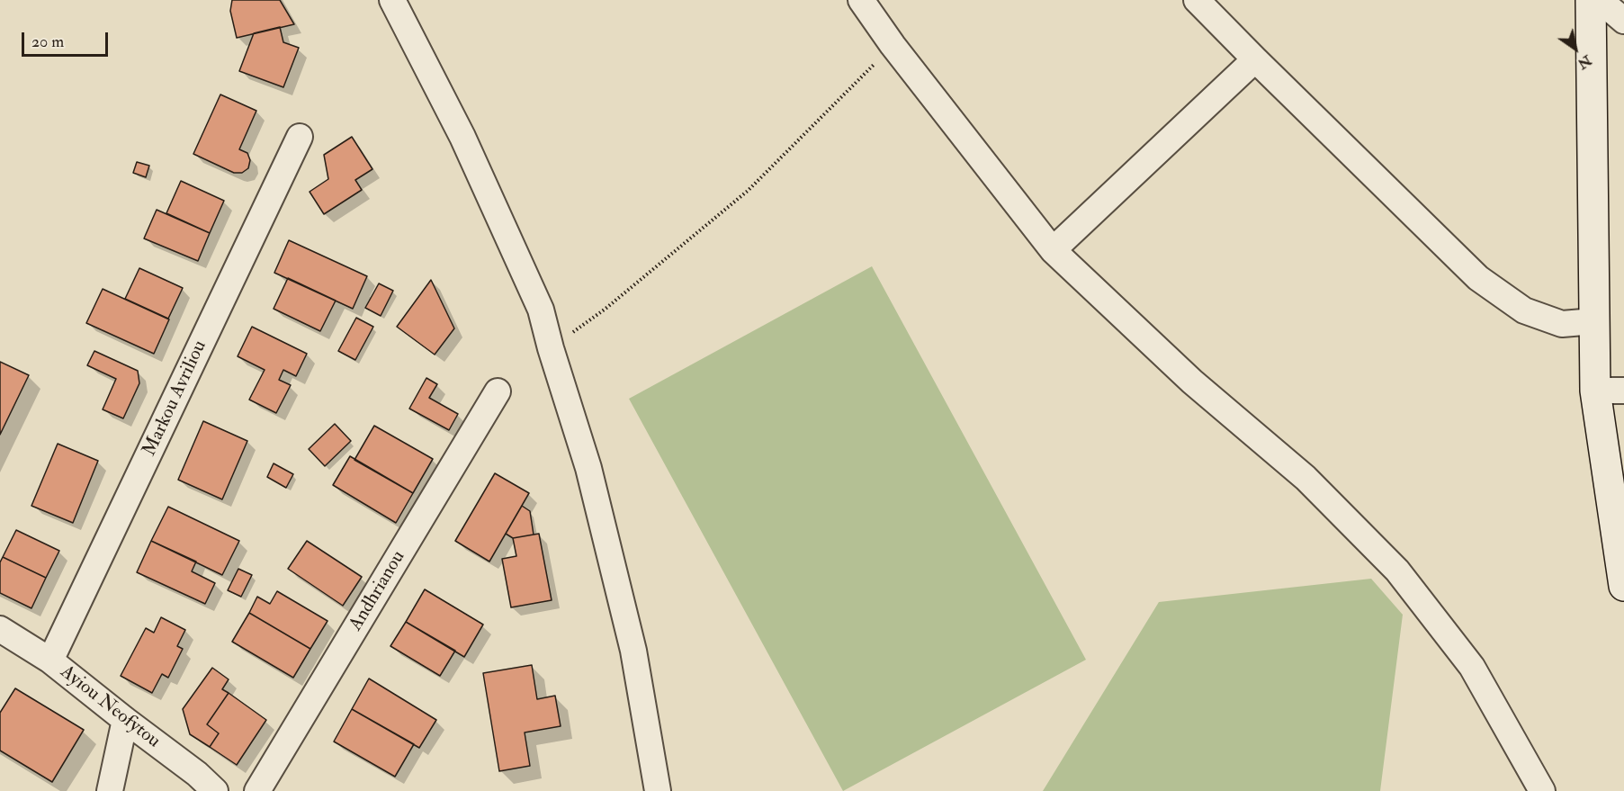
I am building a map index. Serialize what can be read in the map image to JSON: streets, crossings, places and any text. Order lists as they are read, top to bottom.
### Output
{
  "streets": {
    "street": ["Markou Avriliou", "Andhrianou", "Ayiou Neofytou"]
  },
  "crossings": [
    ["Markou Avriliou", "Ayiou Neofytou"]
  ],
  "scale_bar": "20 m",
  "north": "bottom right"
}
